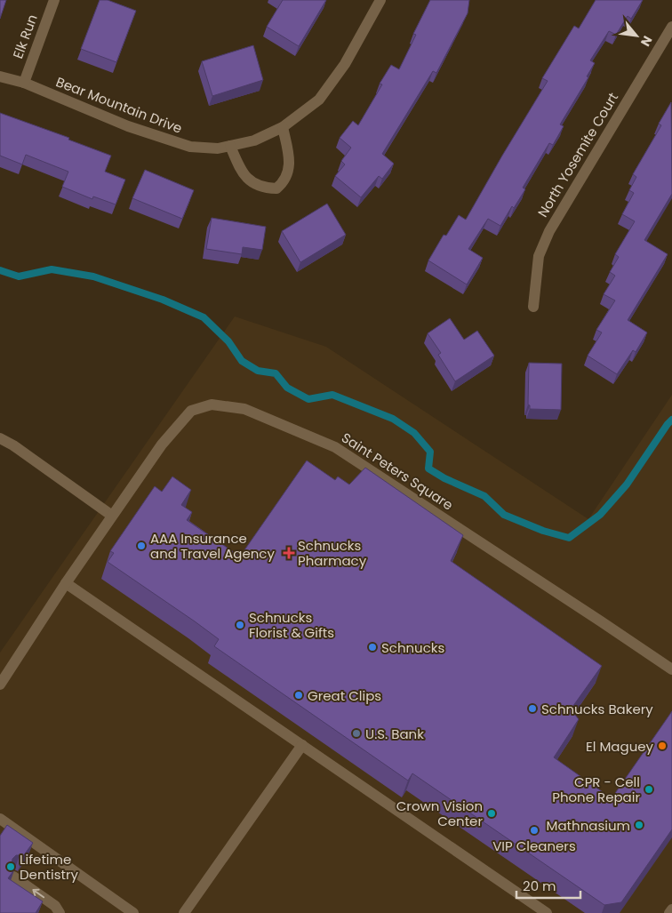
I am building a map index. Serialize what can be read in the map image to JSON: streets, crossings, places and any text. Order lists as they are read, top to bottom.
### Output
{
  "streets": {
    "street": [
      "Elk Run",
      "Bear Mountain Drive",
      "North Yosemite Court",
      "Saint Peters Square"
    ]
  },
  "crossings": [
    ["Elk Run", "Bear Mountain Drive"]
  ],
  "places": {
    "other": [
      "AAA Insurance and Travel Agency",
      "Schnucks Florist & Gifts",
      "Schnucks",
      "Great Clips",
      "Schnucks Bakery",
      "U.S. Bank",
      "El Maguey",
      "CPR - Cell Phone Repair",
      "Crown Vision Center",
      "Mathnasium",
      "VIP Cleaners",
      "Lifetime Dentistry"
    ],
    "health": ["Schnucks Pharmacy"]
  },
  "scale_bar": "20 m",
  "north": "bottom right"
}
